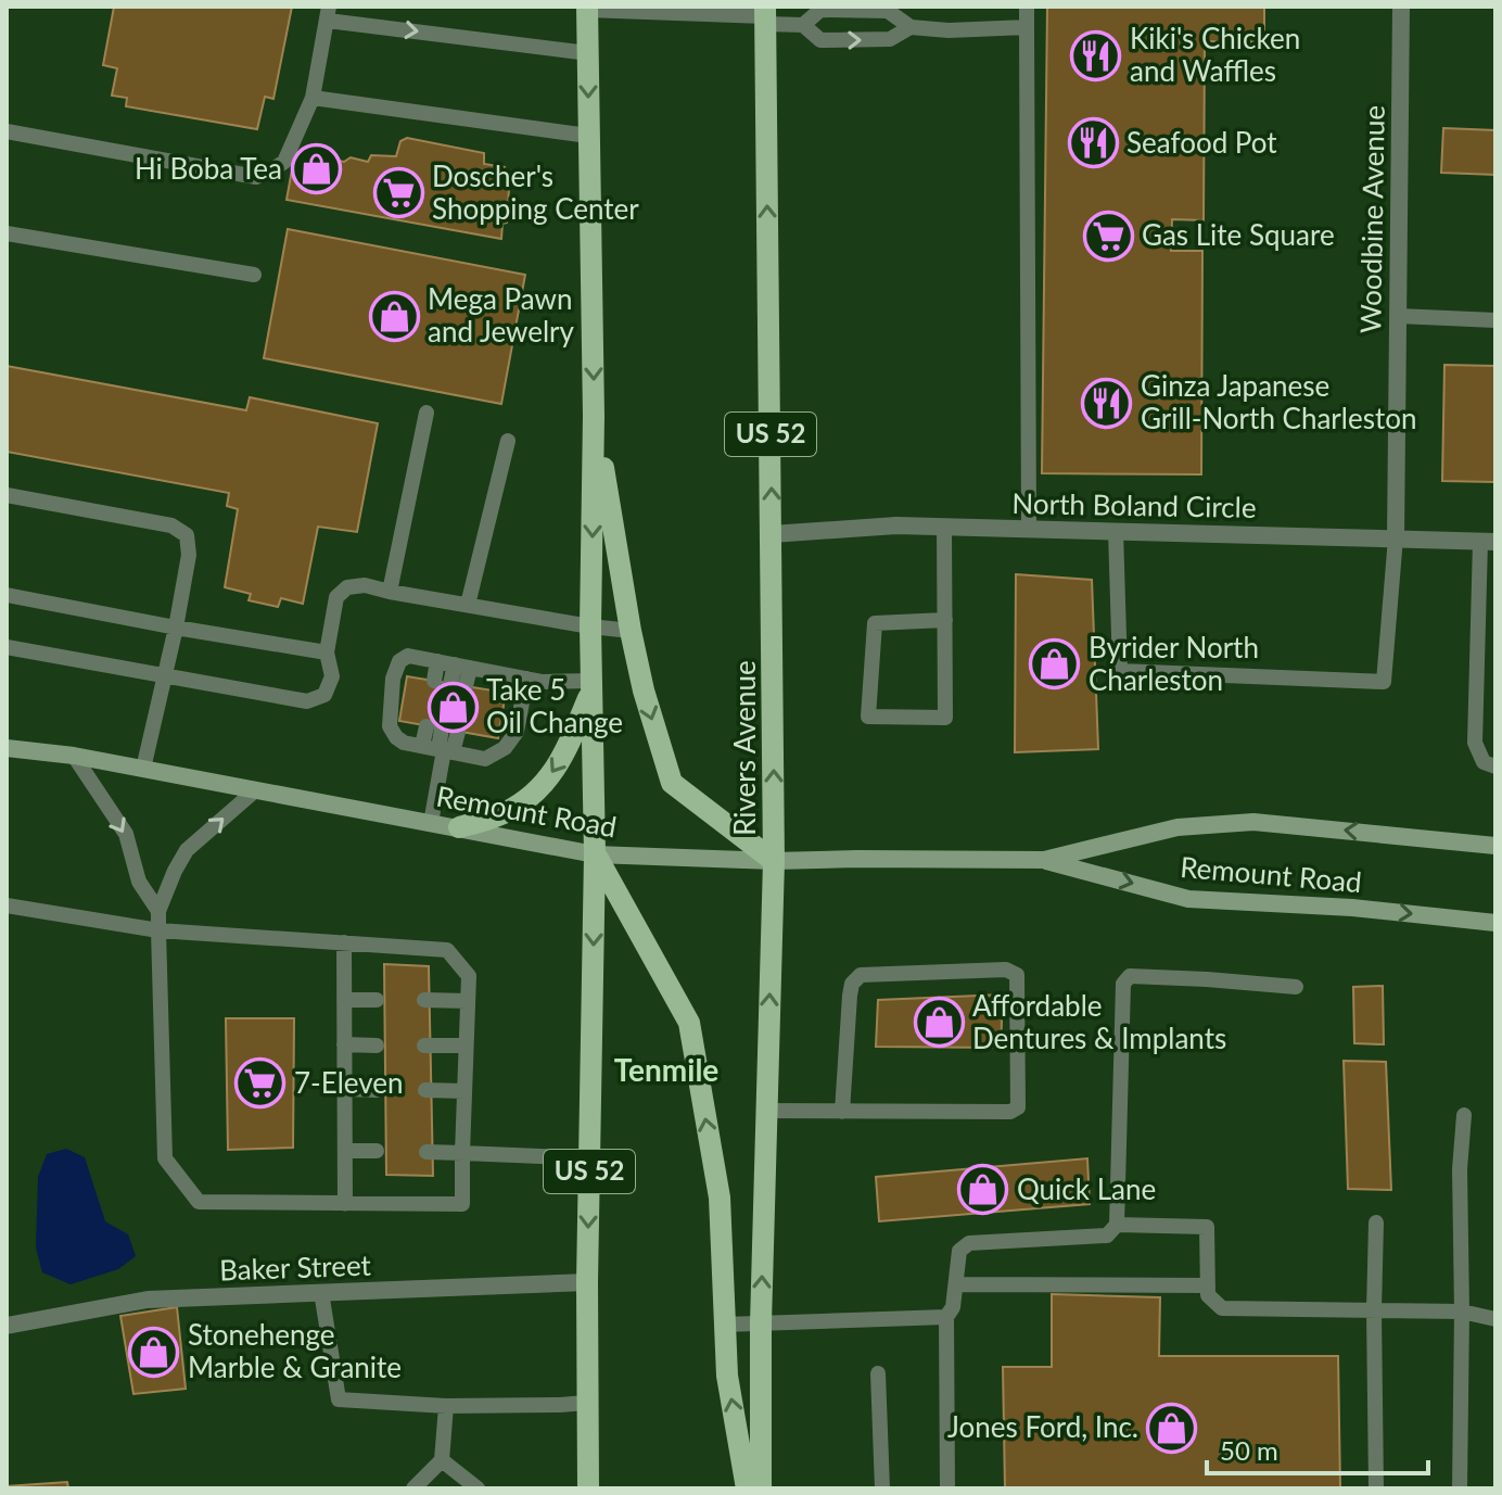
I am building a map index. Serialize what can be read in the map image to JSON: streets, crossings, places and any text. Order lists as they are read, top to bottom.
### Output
{
  "streets": {
    "main road": ["US 52", "Rivers Avenue", "Remount Road"],
    "street": ["Woodbine Avenue", "North Boland Circle", "Baker Street"]
  },
  "crossings": [
    ["Woodbine Avenue", "North Boland Circle"],
    ["US 52", "Remount Road"],
    ["US 52", "Baker Street"],
    ["North Boland Circle", "Rivers Avenue"],
    ["Rivers Avenue", "Remount Road"]
  ],
  "districts": ["Tenmile"],
  "places": {
    "restaurant": ["Kiki's Chicken and Waffles", "Seafood Pot", "Ginza Japanese Grill-North Charleston"],
    "shop": [
      "Hi Boba Tea",
      "Mega Pawn and Jewelry",
      "Byrider North Charleston",
      "Take 5 Oil Change",
      "Affordable Dentures & Implants",
      "Quick Lane",
      "Stonehenge Marble & Granite",
      "Jones Ford, Inc."
    ],
    "supermarket": ["Doscher's Shopping Center", "Gas Lite Square", "7-Eleven"]
  },
  "scale_bar": "50 m"
}
